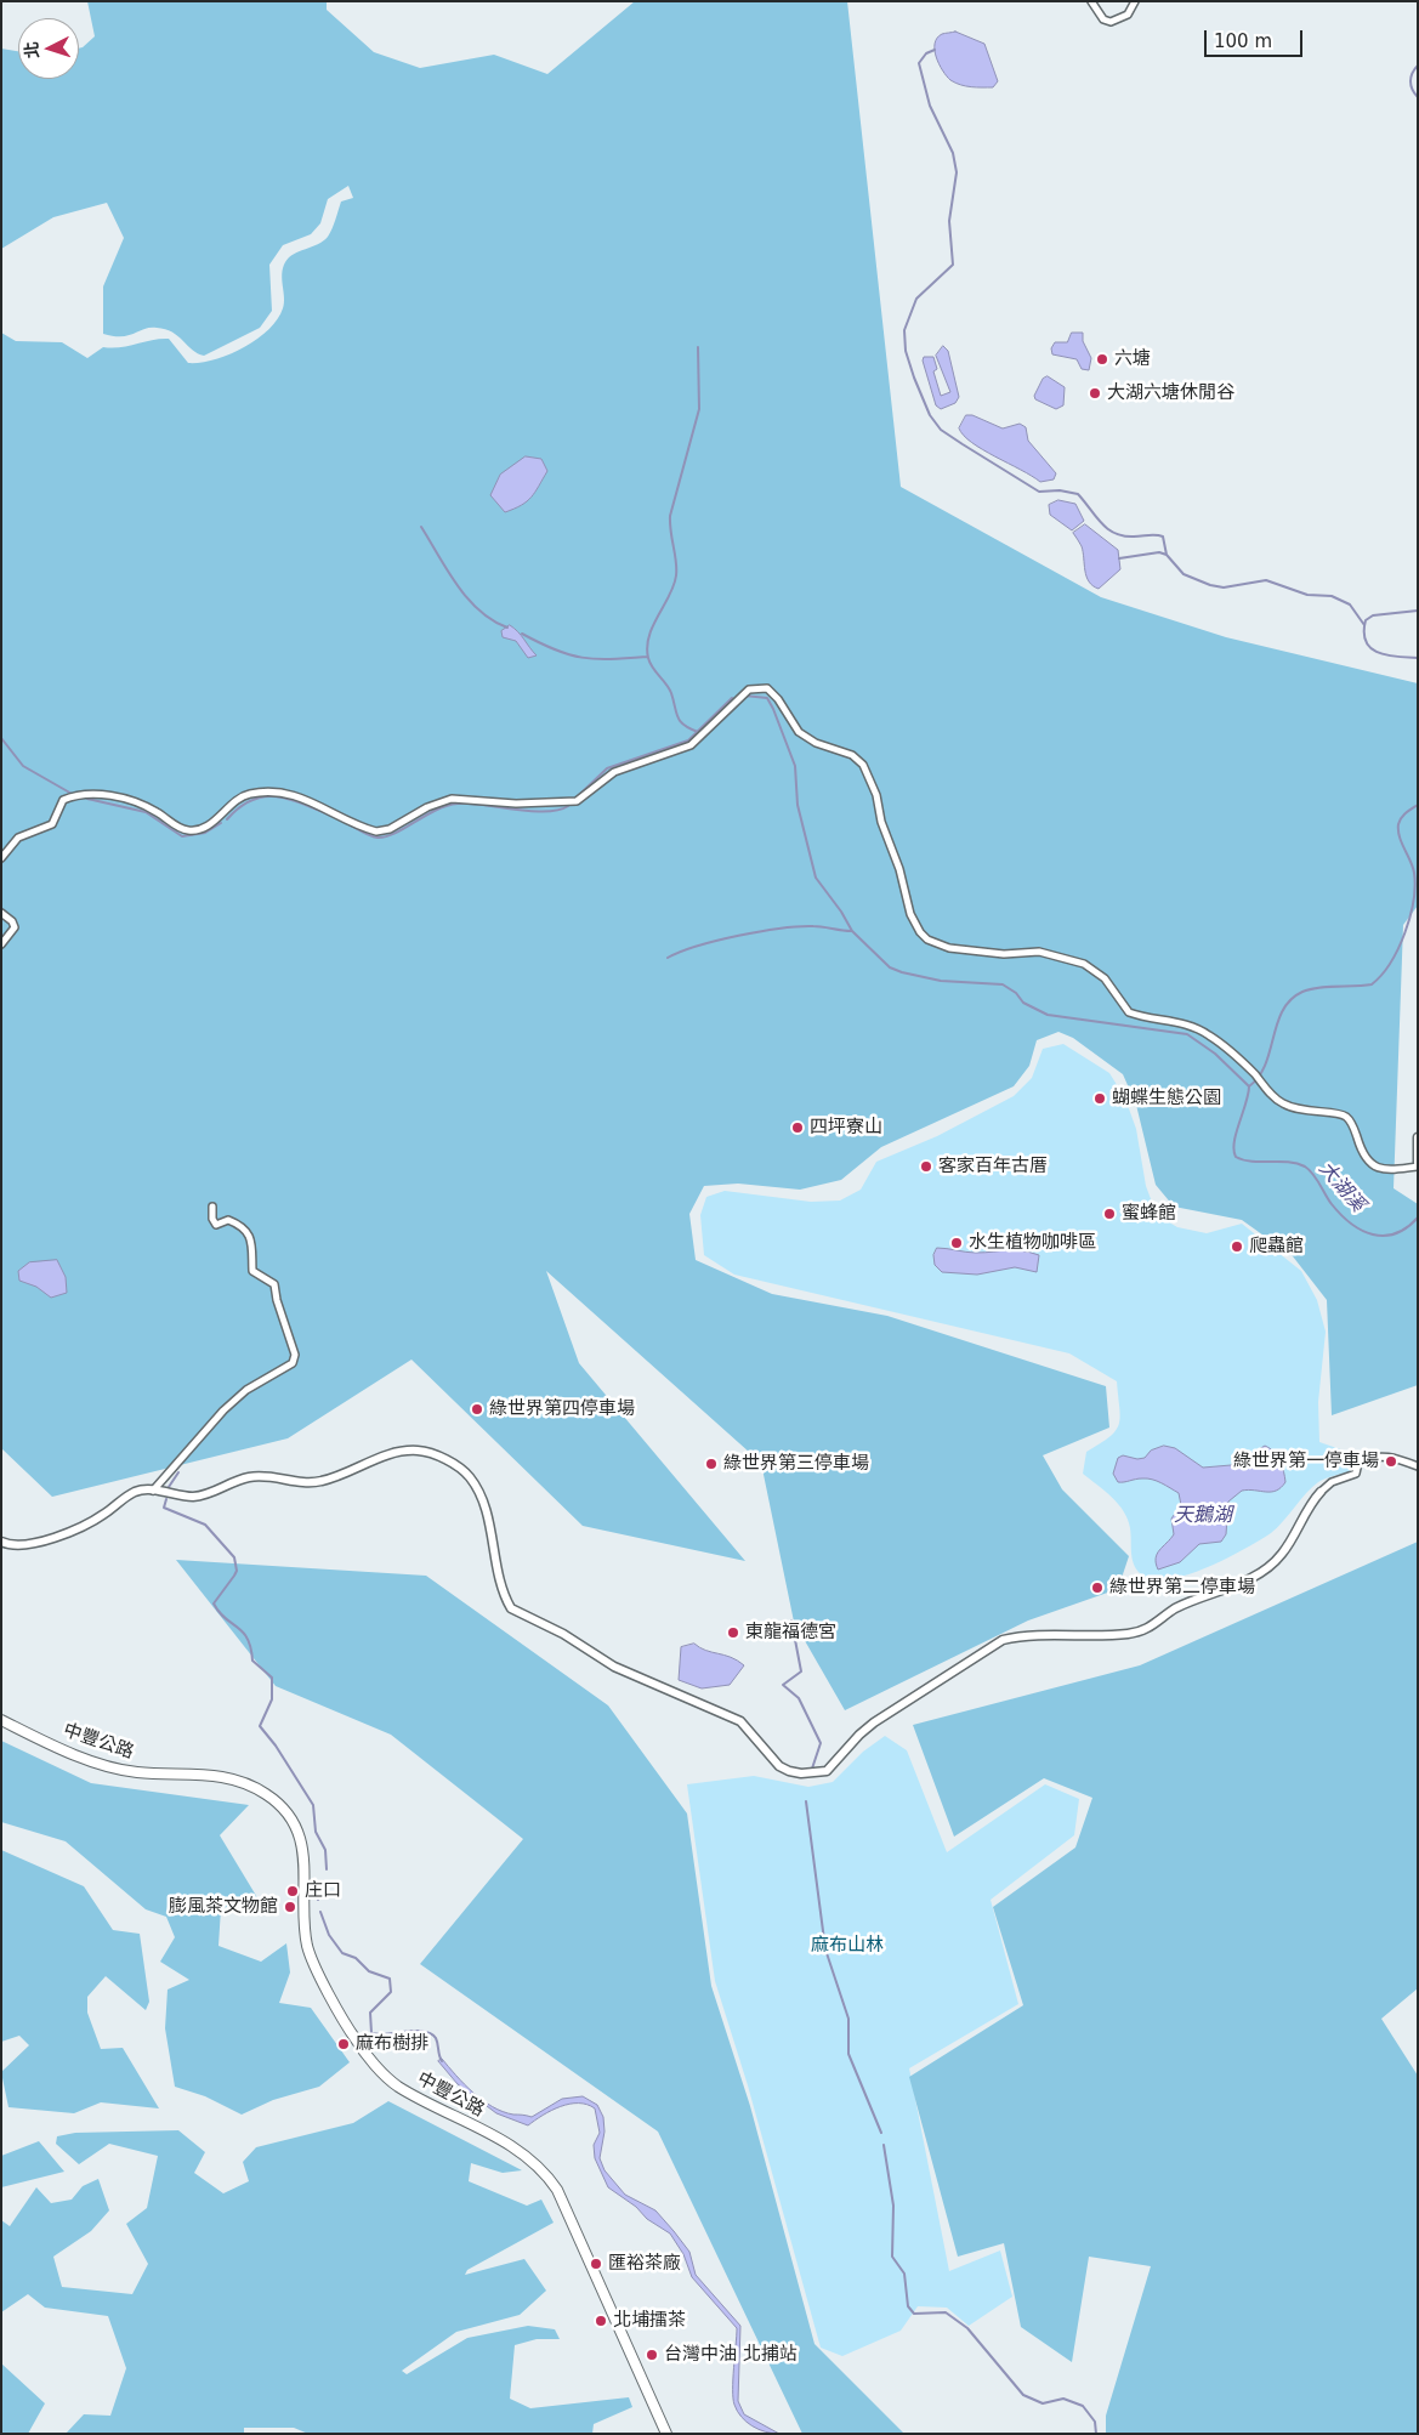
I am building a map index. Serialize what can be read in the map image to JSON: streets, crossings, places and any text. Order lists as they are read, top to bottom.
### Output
{
  "streets": {
    "main road": ["中豐公路"]
  },
  "water": ["大湖溪", "天鵝湖"],
  "parks": ["麻布山林"],
  "places": [
    "六塘",
    "大湖六塘休閒谷",
    "蝴蝶生態公園",
    "四坪寮山",
    "客家百年古厝",
    "蜜蜂館",
    "水生植物咖啡區",
    "爬蟲館",
    "綠世界第四停車場",
    "綠世界第一停車場",
    "綠世界第三停車場",
    "綠世界第二停車場",
    "東龍福德宮",
    "庄口",
    "膨風茶文物館",
    "麻布樹排",
    "匯裕茶廠",
    "北埔擂茶",
    "台灣中油 北捕站"
  ],
  "scale_bar": "100 m",
  "north": "left"
}
